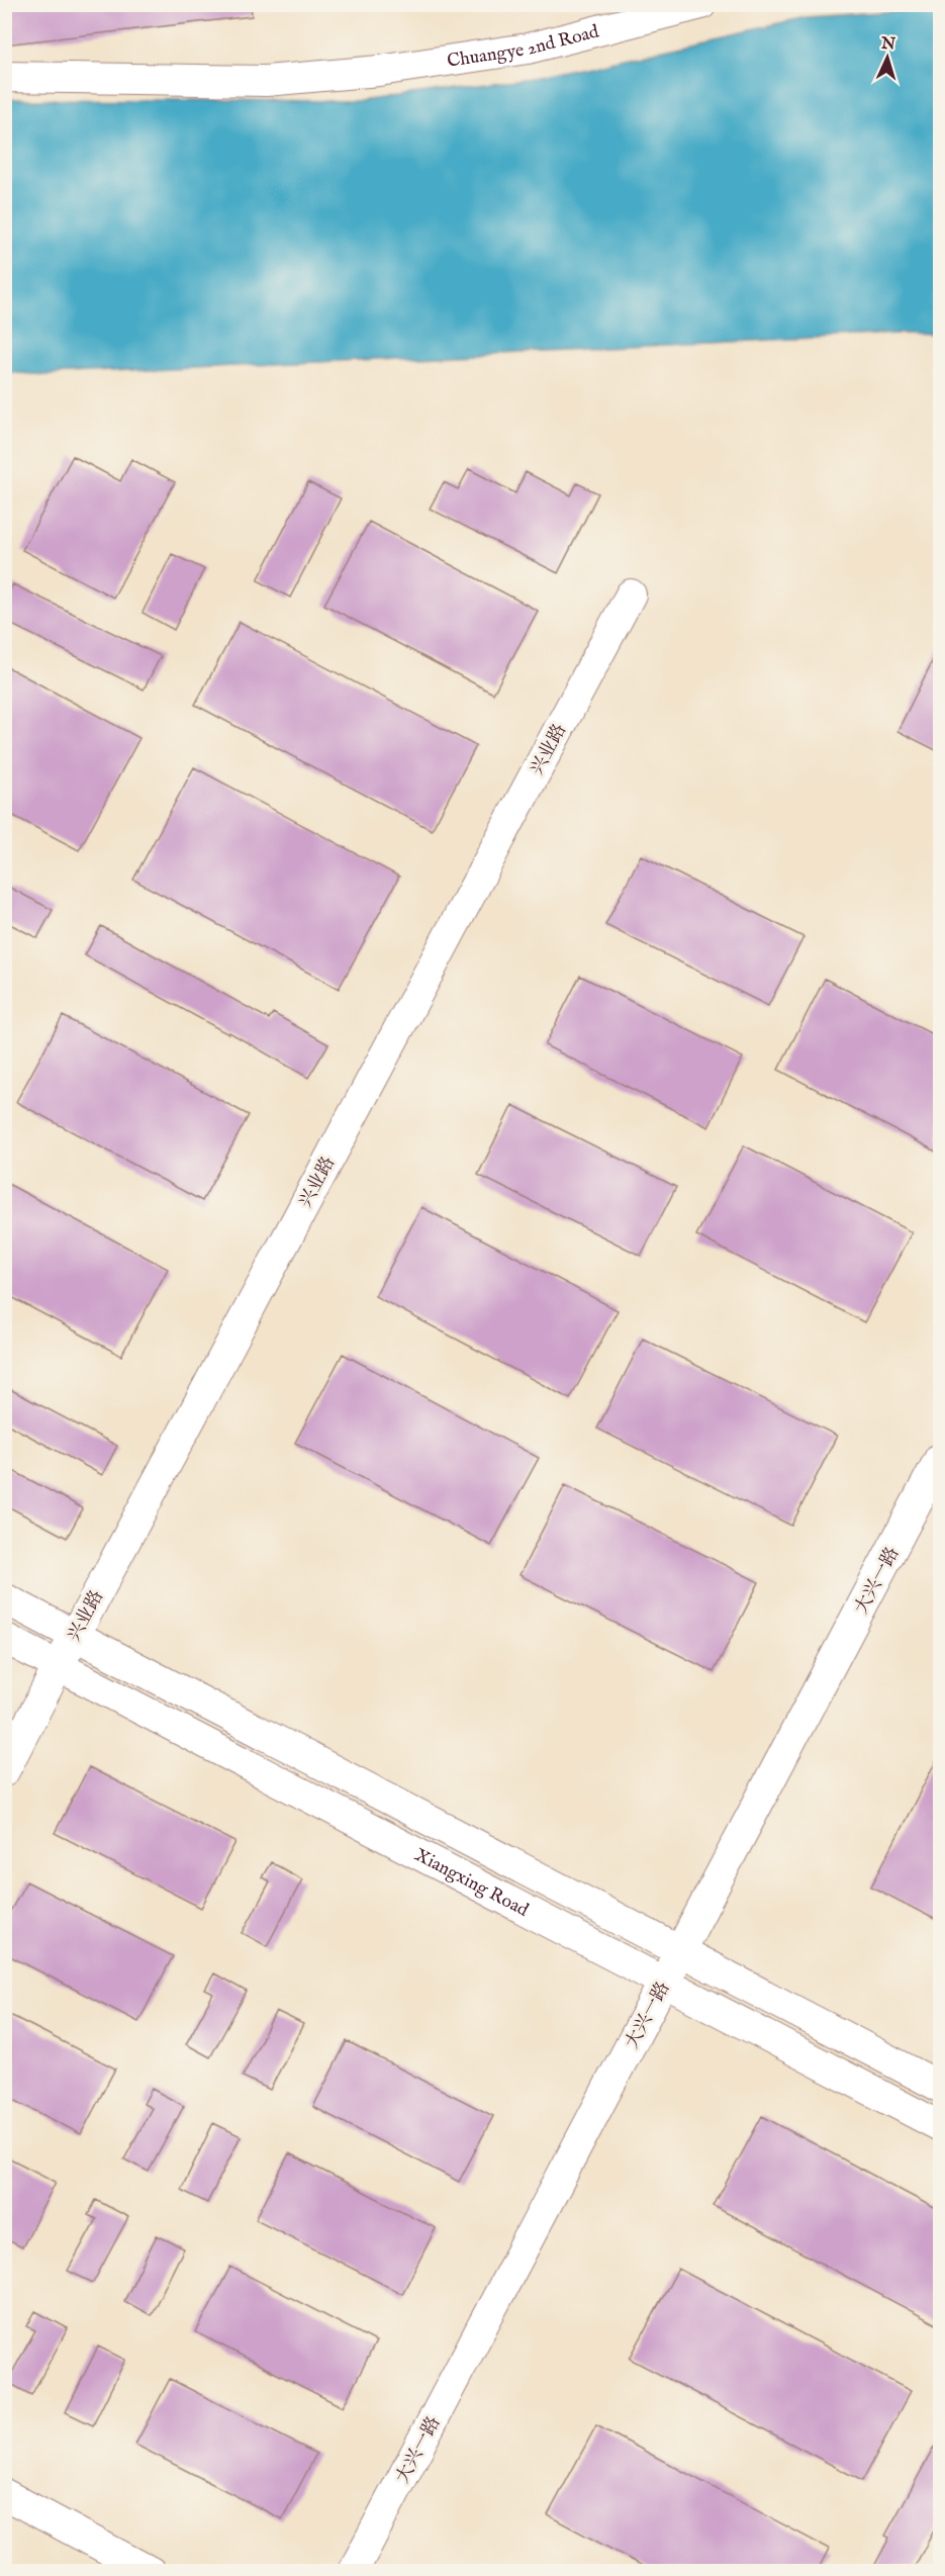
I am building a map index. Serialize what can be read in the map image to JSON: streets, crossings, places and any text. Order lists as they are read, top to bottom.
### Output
{
  "streets": {
    "street": [
      "Chuangye 2nd Road",
      "兴业路",
      "大兴一路",
      "Xiangxing Road"
    ]
  },
  "crossings": [
    ["兴业路", "Xiangxing Road"],
    ["大兴一路", "Xiangxing Road"]
  ],
  "north": "top"
}
